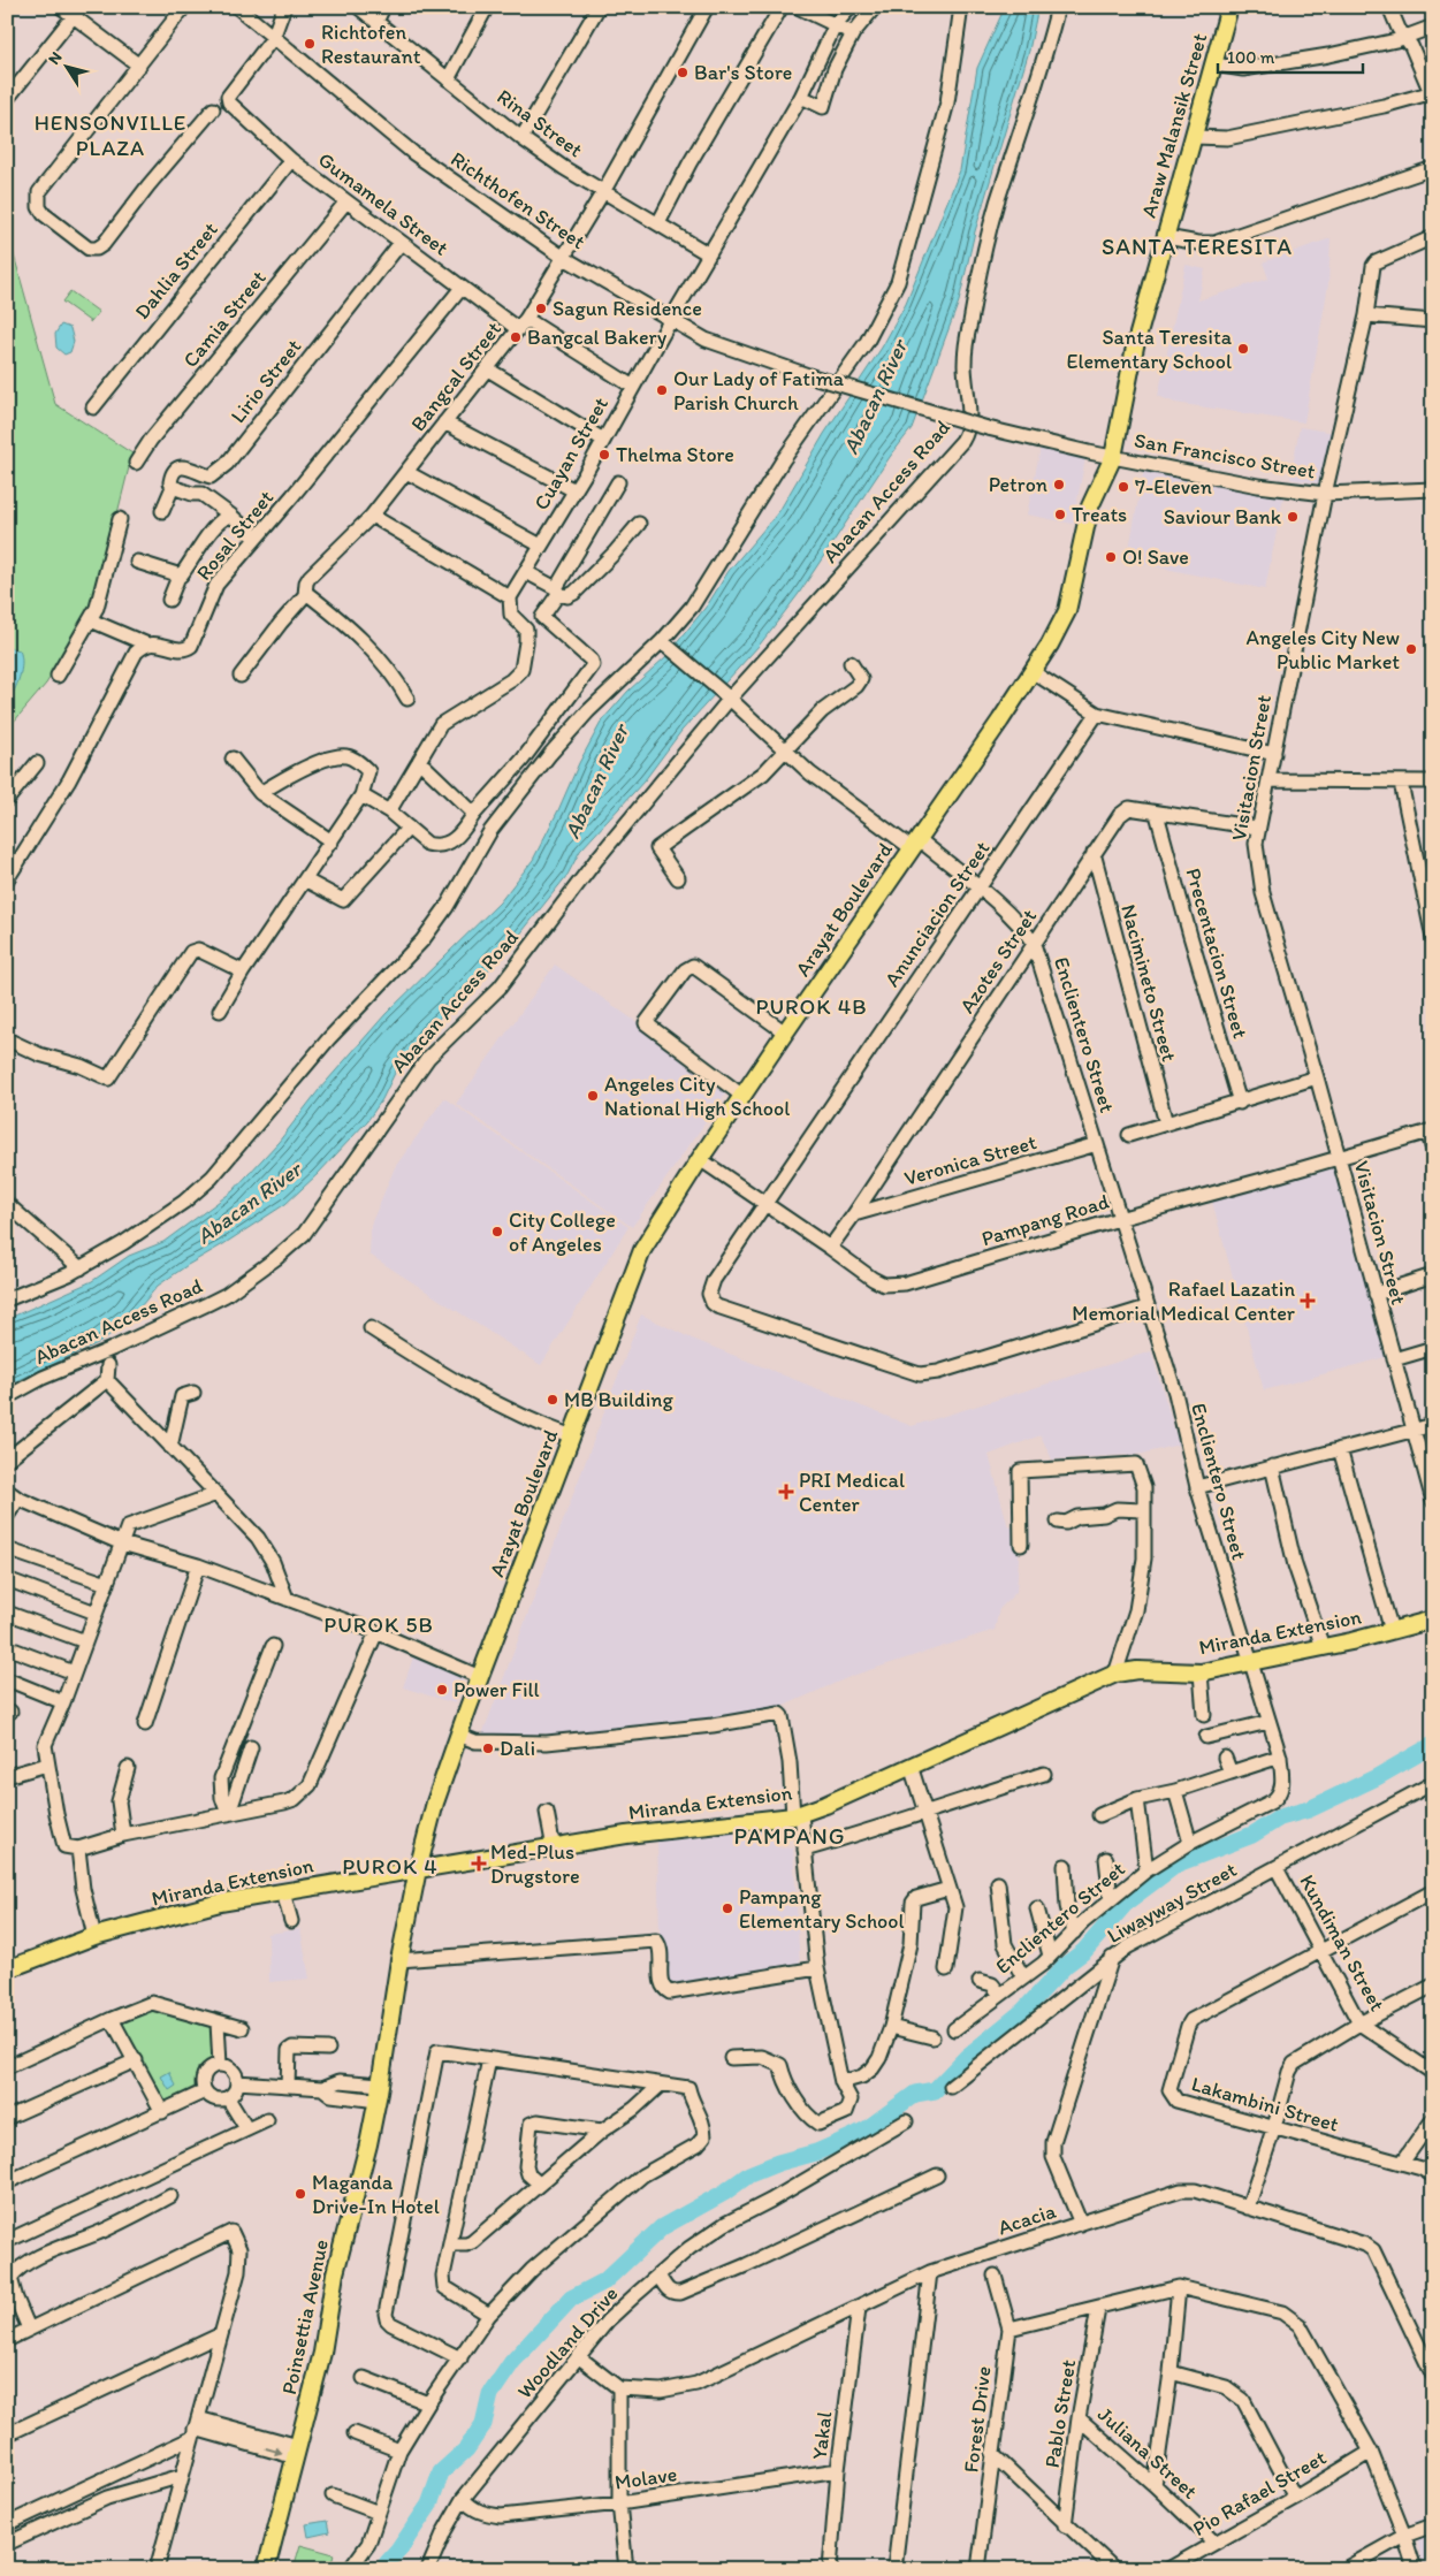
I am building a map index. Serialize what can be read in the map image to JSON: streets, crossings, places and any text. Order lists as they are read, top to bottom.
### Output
{
  "streets": {
    "main road": [
      "Araw Malansik Street",
      "Arayat Boulevard",
      "Miranda Extension",
      "Poinsettia Avenue"
    ],
    "street": [
      "Rina Street",
      "Richthofen Street",
      "Gumamela Street",
      "Dahlia Street",
      "Camia Street",
      "Bangcal Street",
      "Lirio Street",
      "Cuayan Street",
      "San Francisco Street",
      "Abacan Access Road",
      "Rosal Street",
      "Visitacion Street",
      "Anunciacion Street",
      "Precentacion Street",
      "Azotes Street",
      "Nacimineto Street",
      "Enclientero Street",
      "Veronica Street",
      "Pampang Road",
      "Liwayway Street",
      "Kundiman Street",
      "Lakambini Street",
      "Acacia",
      "Woodland Drive",
      "Pablo Street",
      "Forest Drive",
      "Yakal",
      "Juliana Street",
      "Molave",
      "Pio Rafael Street"
    ]
  },
  "crossings": [
    ["Rina Street", "Bangcal Street"],
    ["Rina Street", "Cuayan Street"],
    ["Araw Malansik Street", "San Francisco Street"],
    ["Araw Malansik Street", "Arayat Boulevard"],
    ["Richthofen Street", "Gumamela Street"],
    ["Richthofen Street", "Bangcal Street"],
    ["Richthofen Street", "Cuayan Street"],
    ["Richthofen Street", "San Francisco Street"],
    ["Gumamela Street", "Dahlia Street"],
    ["Gumamela Street", "Camia Street"],
    ["Gumamela Street", "Bangcal Street"],
    ["Gumamela Street", "Lirio Street"],
    ["Gumamela Street", "Cuayan Street"],
    ["Gumamela Street", "Rosal Street"],
    ["San Francisco Street", "Visitacion Street"],
    ["San Francisco Street", "Arayat Boulevard"],
    ["Abacan Access Road", "Enclientero Street"],
    ["Visitacion Street", "Azotes Street"],
    ["Visitacion Street", "Pampang Road"],
    ["Arayat Boulevard", "Enclientero Street"],
    ["Arayat Boulevard", "Pampang Road"],
    ["Arayat Boulevard", "Miranda Extension"],
    ["Arayat Boulevard", "Poinsettia Avenue"],
    ["Anunciacion Street", "Enclientero Street"],
    ["Anunciacion Street", "Pampang Road"],
    ["Precentacion Street", "Azotes Street"],
    ["Azotes Street", "Nacimineto Street"],
    ["Azotes Street", "Enclientero Street"],
    ["Azotes Street", "Veronica Street"],
    ["Azotes Street", "Pampang Road"],
    ["Enclientero Street", "Veronica Street"],
    ["Enclientero Street", "Pampang Road"],
    ["Enclientero Street", "Miranda Extension"],
    ["Miranda Extension", "Poinsettia Avenue"],
    ["Liwayway Street", "Kundiman Street"],
    ["Kundiman Street", "Lakambini Street"],
    ["Acacia", "Yakal"],
    ["Woodland Drive", "Molave"],
    ["Pablo Street", "Juliana Street"],
    ["Yakal", "Molave"],
    ["Juliana Street", "Pio Rafael Street"]
  ],
  "districts": [
    "HENSONVILLE PLAZA",
    "SANTA TERESITA",
    "PUROK 4B",
    "PUROK 5B",
    "PAMPANG",
    "PUROK 4"
  ],
  "water": ["Abacan River"],
  "places": {
    "other": [
      "Richtofen Restaurant",
      "Bar's Store",
      "Sagun Residence",
      "Bangcal Bakery",
      "Santa Teresita Elementary School",
      "Our Lady of Fatima Parish Church",
      "Thelma Store",
      "Petron",
      "7-Eleven",
      "Treats",
      "Saviour Bank",
      "O! Save",
      "Angeles City New Public Market",
      "Angeles City National High School",
      "City College of Angeles",
      "MB Building",
      "Power Fill",
      "Dali",
      "Pampang Elementary School",
      "Maganda Drive-In Hotel"
    ],
    "health": ["Rafael Lazatin Memorial Medical Center", "PRI Medical Center", "Med-Plus Drugstore"]
  },
  "scale_bar": "100 m",
  "north": "top left"
}
